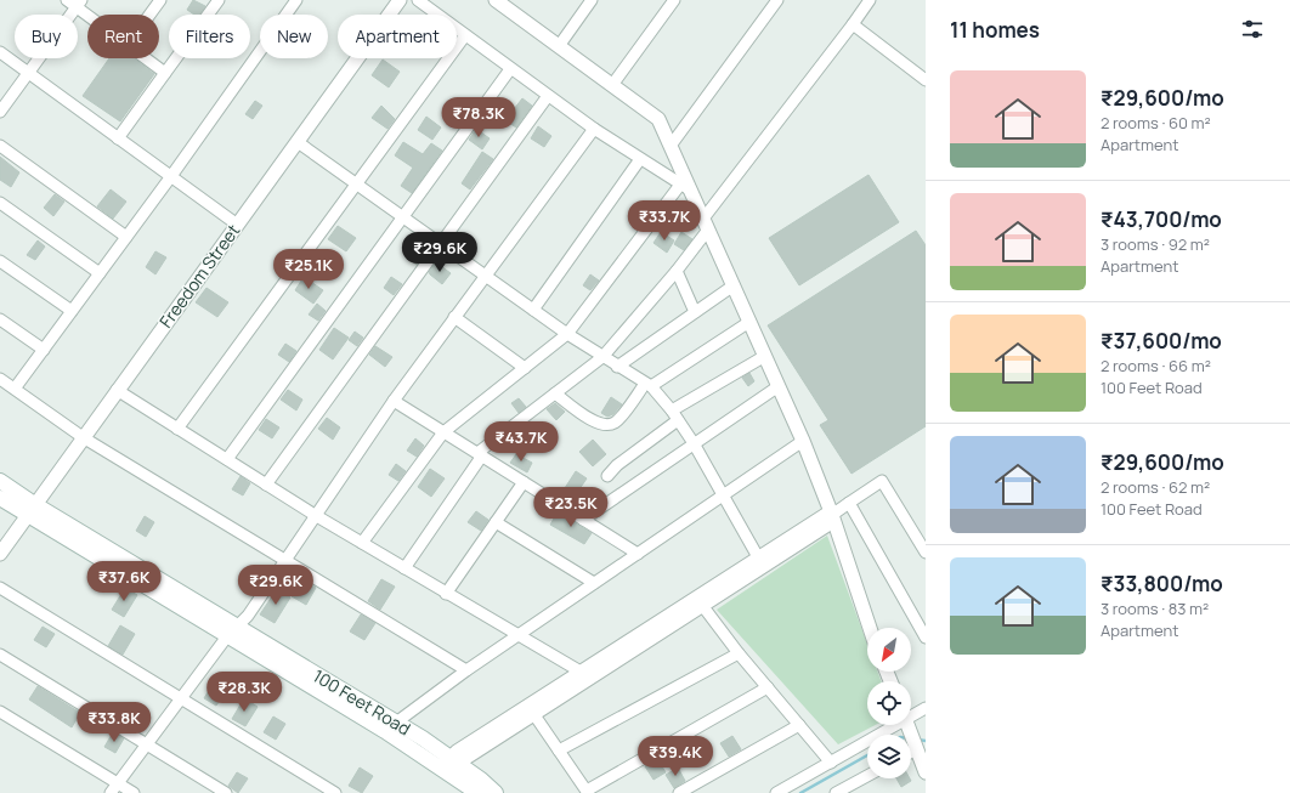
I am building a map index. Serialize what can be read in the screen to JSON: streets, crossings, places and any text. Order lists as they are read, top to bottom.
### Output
{
  "streets": {
    "main road": ["100 Feet Road"],
    "street": ["Freedom Street"]
  },
  "crossings": [
    ["Freedom Street", "100 Feet Road"]
  ],
  "north": "bottom left",
  "page": {
    "heading": "11 homes",
    "chip": [
      "Buy",
      "Rent",
      "Filters",
      "New",
      "Apartment"
    ],
    "list": [
      {
        "name": "₹29,600/mo",
        "note": "2 rooms · 60 m² · Apartment"
      },
      {
        "name": "₹43,700/mo",
        "note": "3 rooms · 92 m² · Apartment"
      },
      {
        "name": "₹37,600/mo",
        "note": "2 rooms · 66 m² · 100 Feet Road"
      },
      {
        "name": "₹29,600/mo",
        "note": "2 rooms · 62 m² · 100 Feet Road"
      },
      {
        "name": "₹33,800/mo",
        "note": "3 rooms · 83 m² · Apartment"
      }
    ],
    "price": [
      "₹78.3K",
      "₹33.7K",
      "₹29.6K",
      "₹25.1K",
      "₹43.7K",
      "₹23.5K",
      "₹37.6K",
      "₹29.6K",
      "₹28.3K",
      "₹33.8K",
      "₹39.4K"
    ]
  }
}
